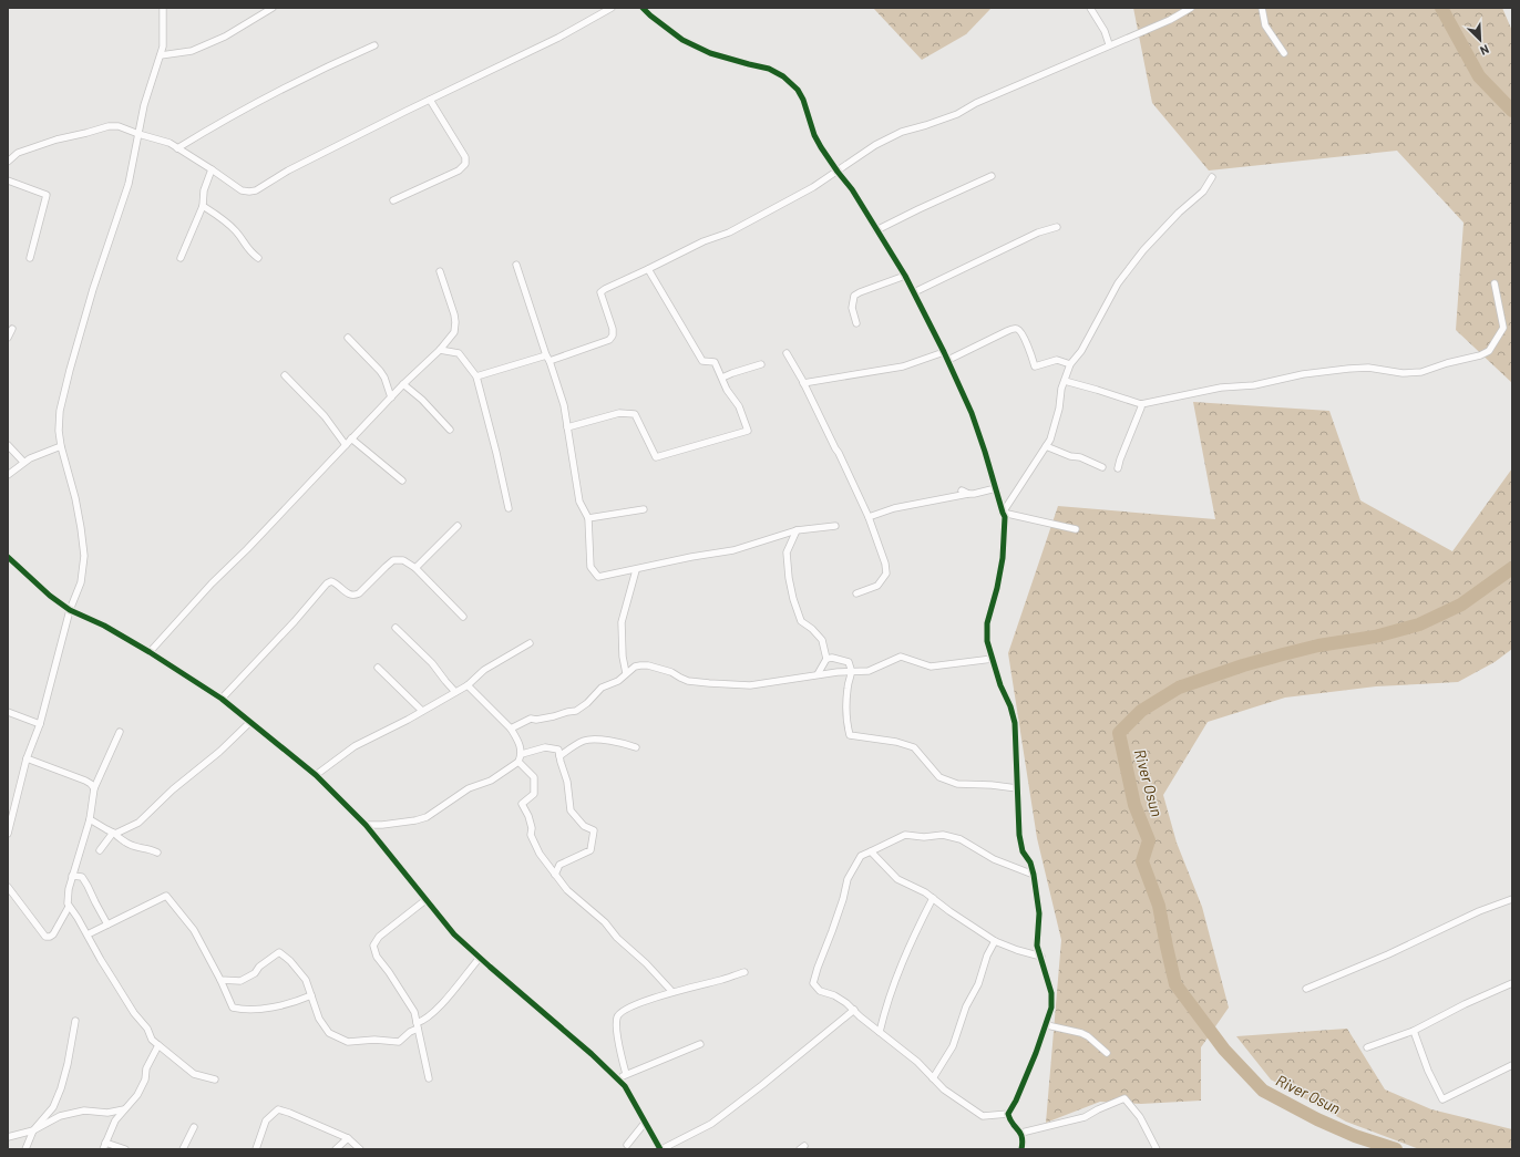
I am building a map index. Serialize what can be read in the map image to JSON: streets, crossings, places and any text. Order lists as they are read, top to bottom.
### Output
{
  "water": ["River Osun"],
  "north": "bottom right"
}
